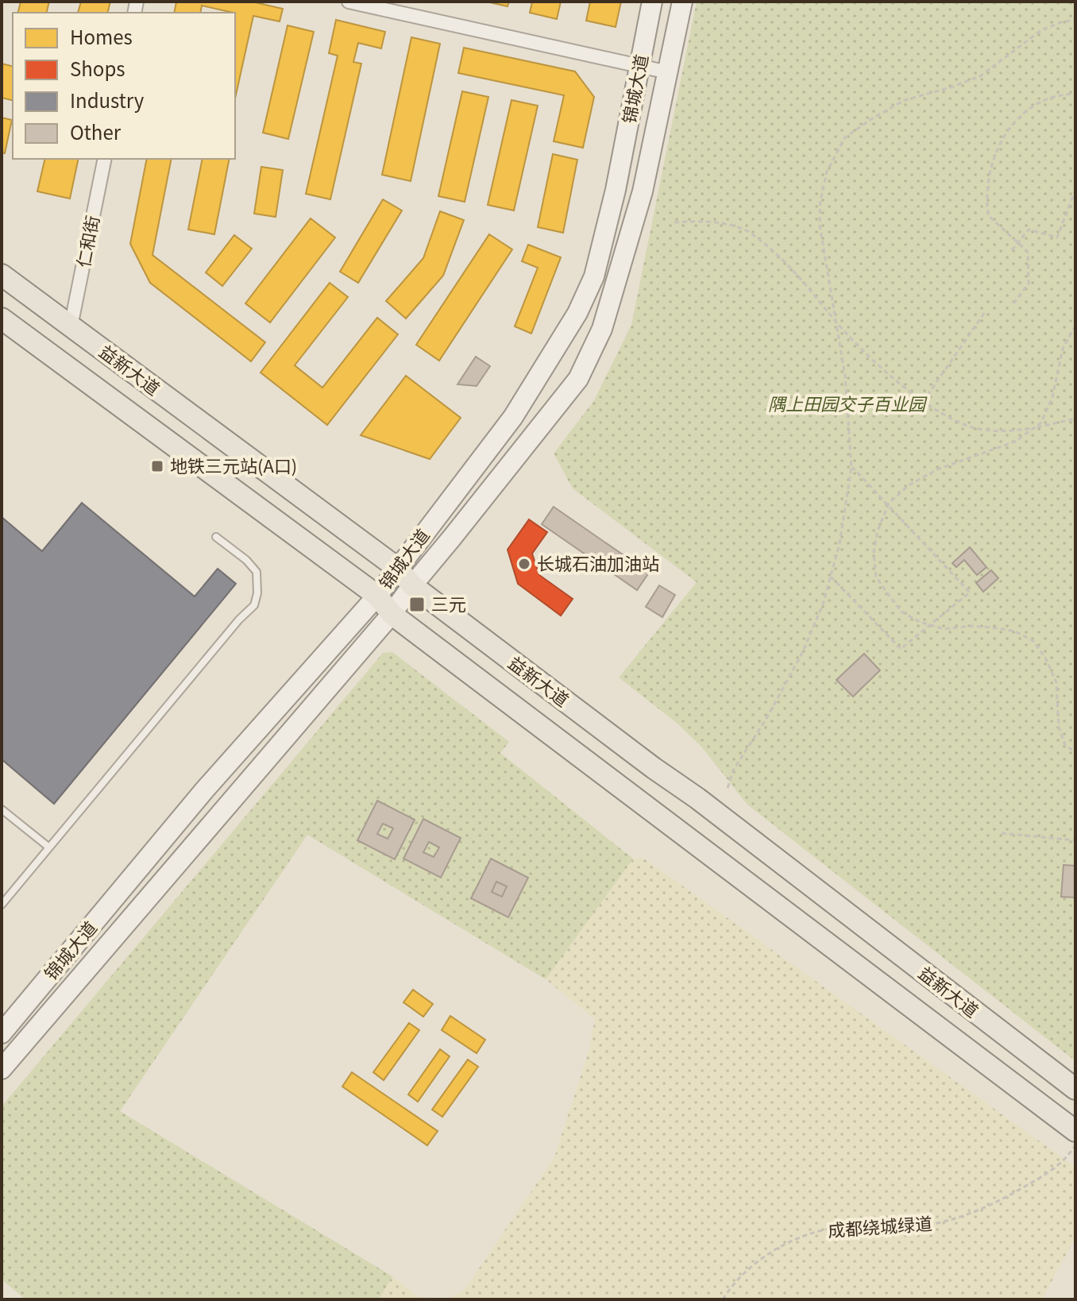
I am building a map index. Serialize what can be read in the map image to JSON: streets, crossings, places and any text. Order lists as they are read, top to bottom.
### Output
{
  "streets": {
    "main road": ["锦城大道", "益新大道"],
    "street": ["仁和街"],
    "path": ["成都绕城绿道"]
  },
  "crossings": [
    ["锦城大道", "益新大道"],
    ["仁和街", "益新大道"]
  ],
  "parks": ["隅上田园交子百业园"],
  "places": {
    "transit": ["地铁三元站(A口)", "三元"],
    "other": ["长城石油加油站"]
  },
  "legend": [
    "Homes",
    "Shops",
    "Industry",
    "Other"
  ]
}
